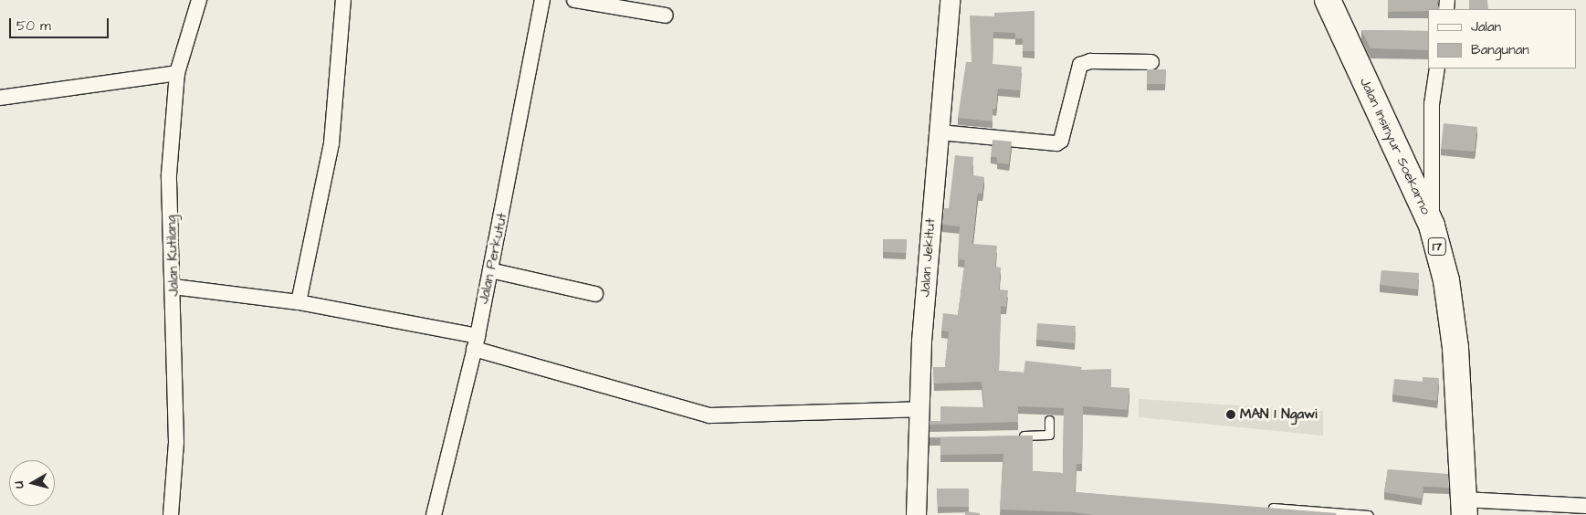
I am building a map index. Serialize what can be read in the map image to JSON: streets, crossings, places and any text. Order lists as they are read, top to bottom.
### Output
{
  "streets": {
    "highway": ["Jalan Insinyur Soekarno", "17"],
    "street": ["Jalan Kutilang", "Jalan Jekitut", "Jalan Perkutut"]
  },
  "places": ["MAN 1 Ngawi"],
  "legend": ["Jalan", "Bangunan"],
  "scale_bar": "50 m",
  "north": "left"
}
